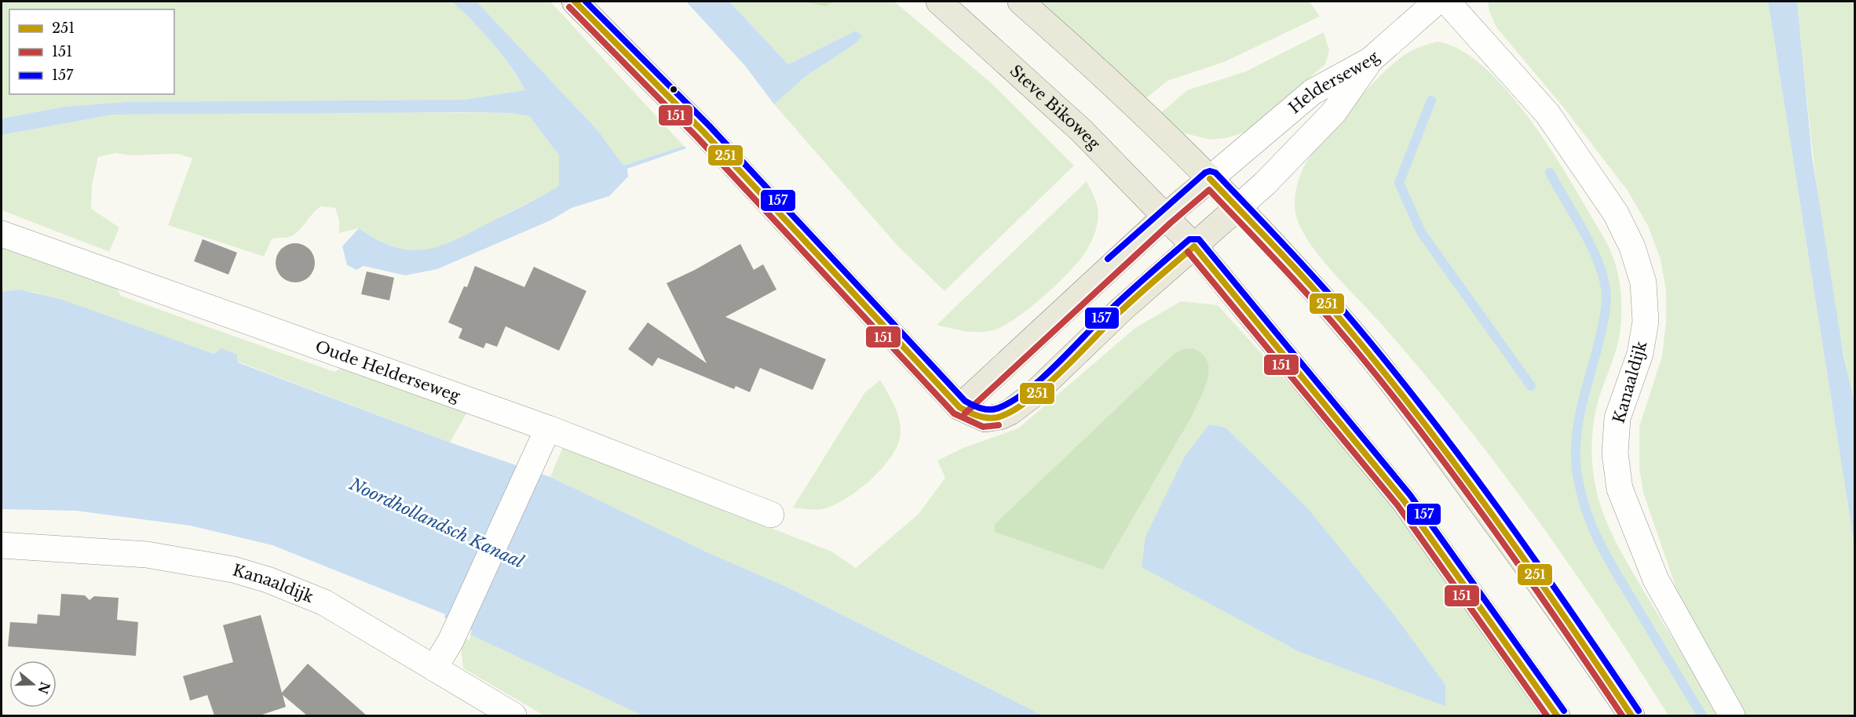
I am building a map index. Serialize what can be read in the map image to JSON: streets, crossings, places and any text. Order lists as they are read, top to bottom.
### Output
{
  "streets": {
    "main road": ["Steve Bikoweg"],
    "street": ["Helderseweg", "Oude Helderseweg", "Kanaaldijk"]
  },
  "water": ["Noordhollandsch Kanaal"],
  "lines": ["transit line 251", "transit line 157", "transit line 151"],
  "legend": ["251", "151", "157"],
  "north": "right"
}
